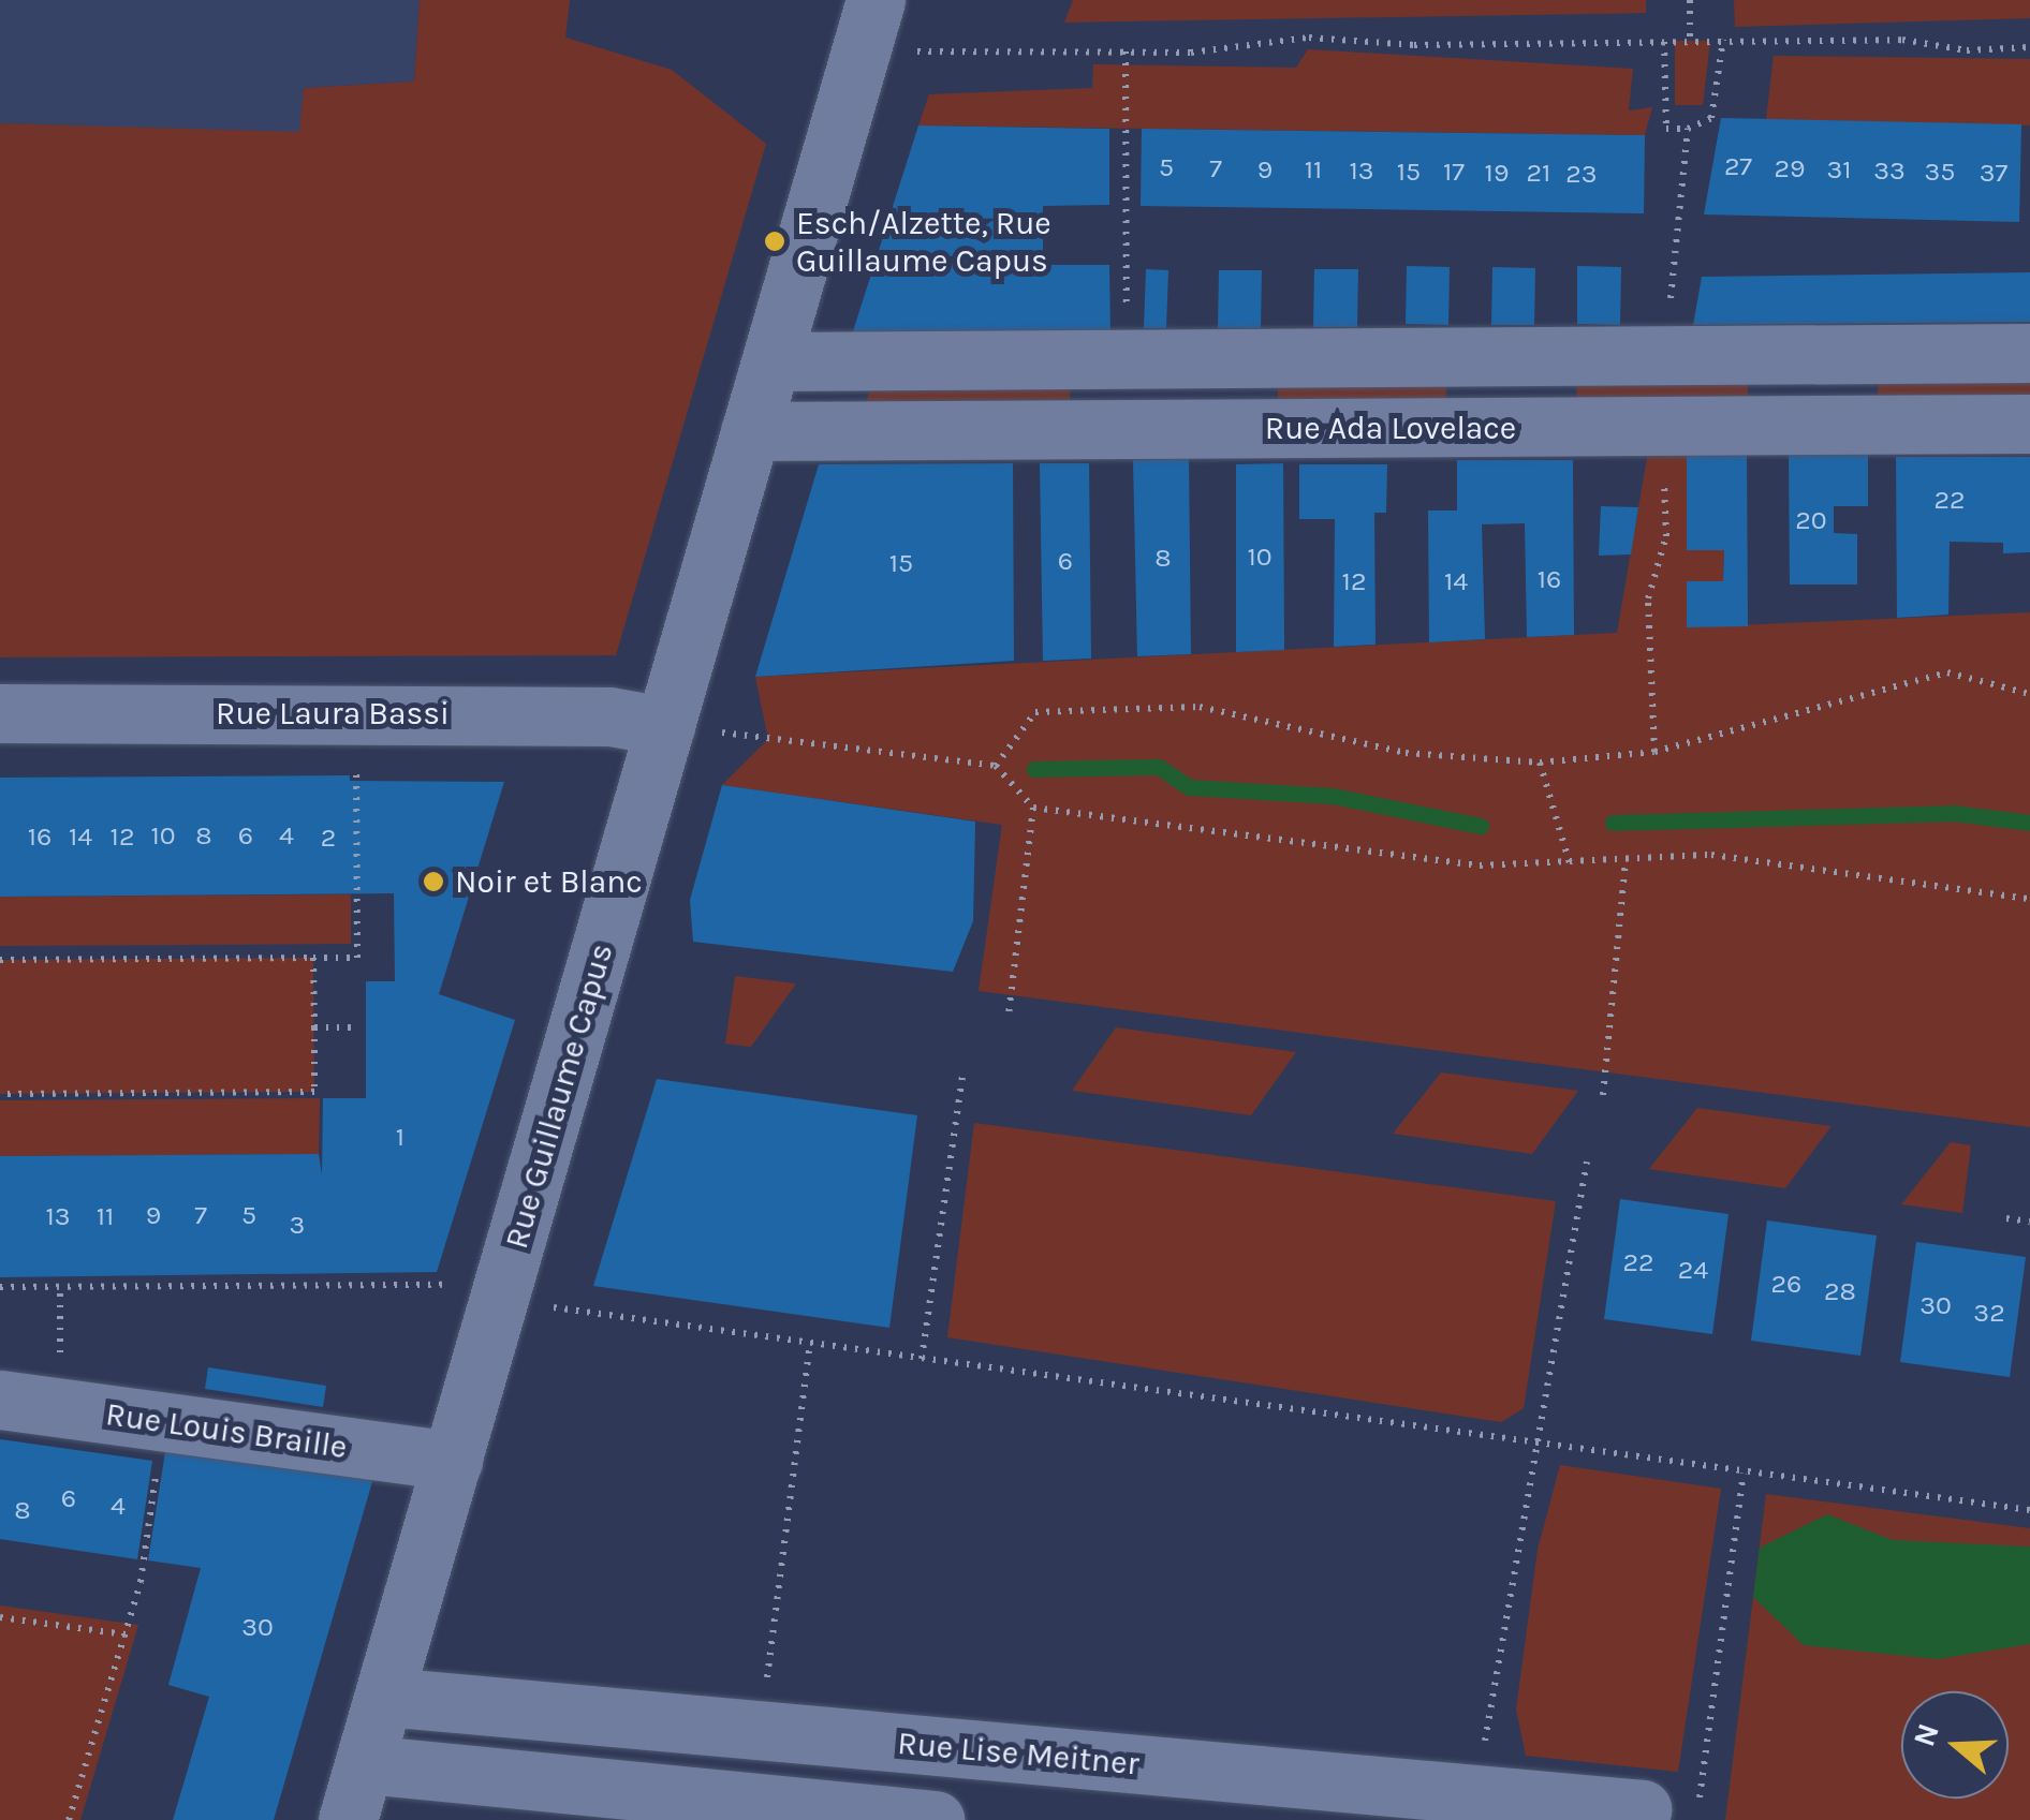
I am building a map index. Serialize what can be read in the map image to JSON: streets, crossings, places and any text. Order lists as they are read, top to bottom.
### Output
{
  "streets": {
    "street": [
      "Rue Ada Lovelace",
      "Rue Laura Bassi",
      "Rue Guillaume Capus",
      "Rue Louis Braille",
      "Rue Lise Meitner"
    ]
  },
  "crossings": [
    ["Rue Ada Lovelace", "Rue Guillaume Capus"],
    ["Rue Laura Bassi", "Rue Guillaume Capus"],
    ["Rue Guillaume Capus", "Rue Louis Braille"],
    ["Rue Guillaume Capus", "Rue Lise Meitner"]
  ],
  "places": ["Esch/Alzette, Rue Guillaume Capus", "Noir et Blanc"],
  "house_numbers": [
    "27",
    "5",
    "7",
    "29",
    "9",
    "11",
    "31",
    "13",
    "33",
    "15",
    "17",
    "35",
    "19",
    "21",
    "37",
    "23",
    "22",
    "20",
    "10",
    "8",
    "6",
    "15",
    "16",
    "12",
    "14",
    "10",
    "8",
    "6",
    "4",
    "16",
    "14",
    "12",
    "2",
    "1",
    "9",
    "7",
    "5",
    "13",
    "11",
    "3",
    "22",
    "24",
    "26",
    "28",
    "30",
    "32",
    "6",
    "4",
    "8",
    "30"
  ],
  "north": "left"
}
